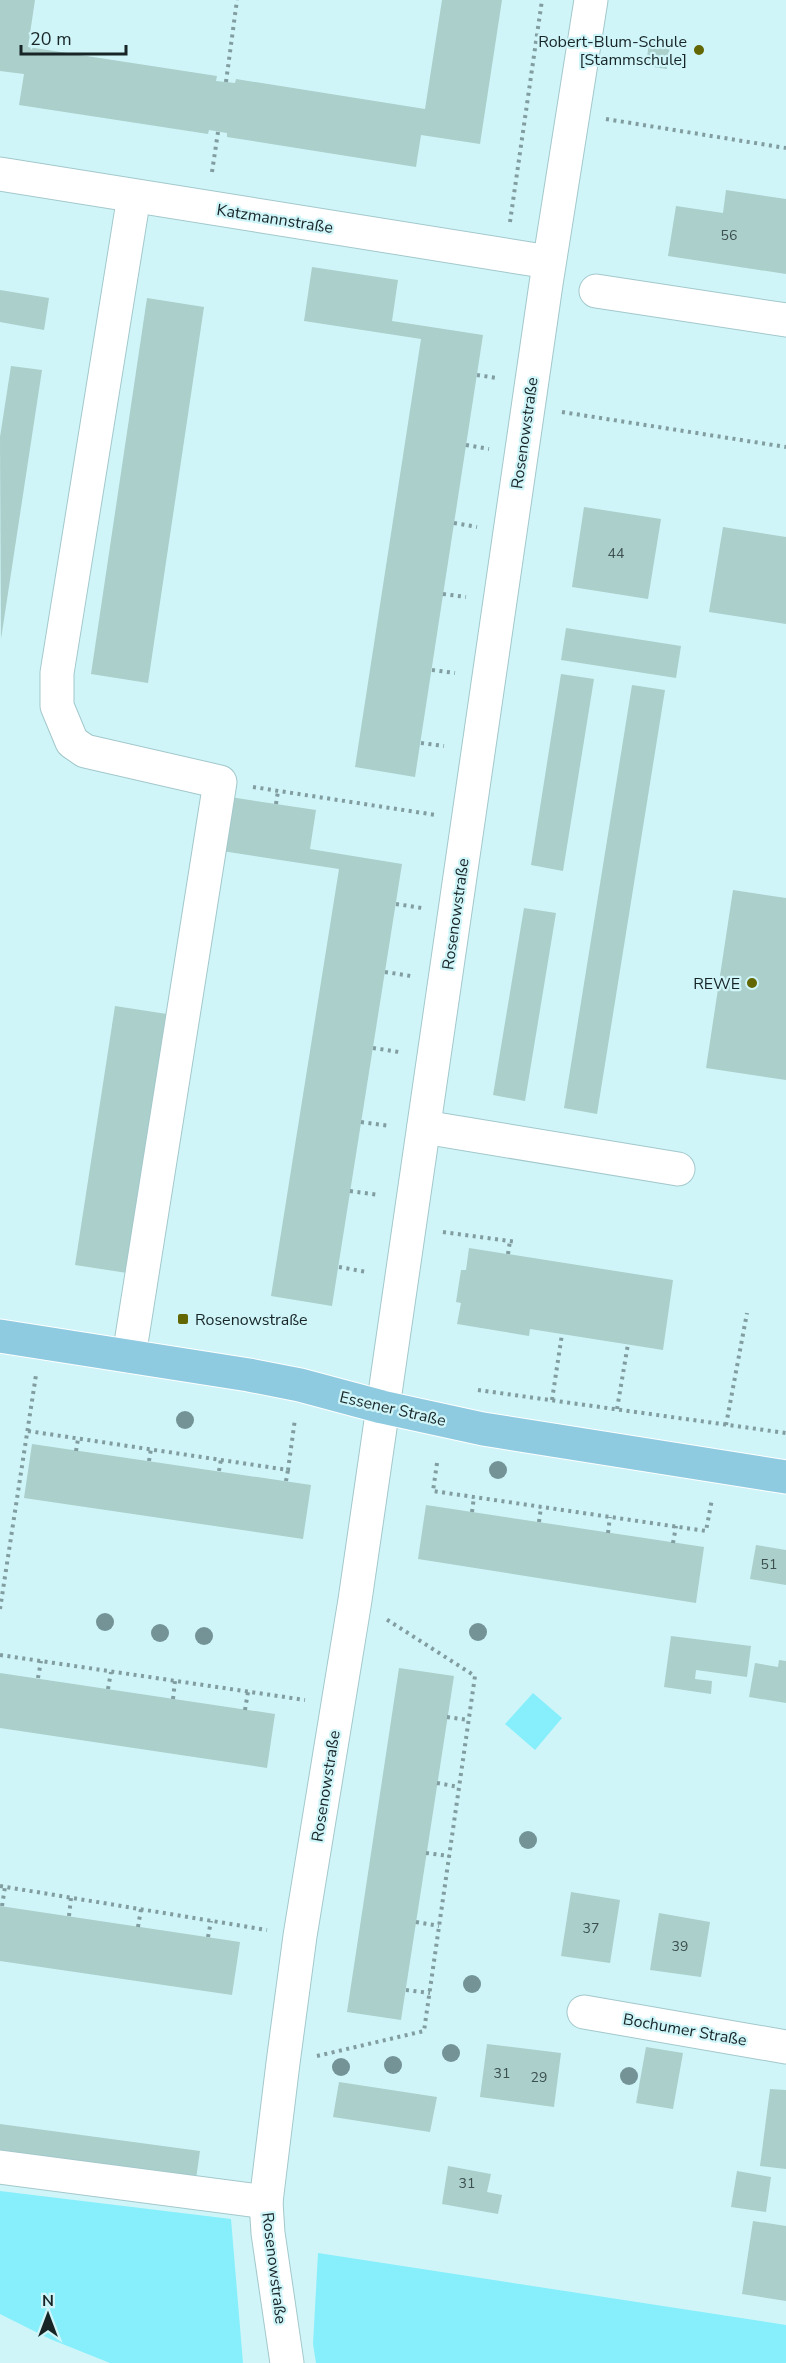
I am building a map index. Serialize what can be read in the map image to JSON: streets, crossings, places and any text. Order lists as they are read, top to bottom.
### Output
{
  "streets": {
    "main road": ["Essener Straße"],
    "street": ["Katzmannstraße", "Rosenowstraße", "Bochumer Straße"]
  },
  "crossings": [
    ["Katzmannstraße", "Rosenowstraße"],
    ["Rosenowstraße", "Essener Straße"]
  ],
  "places": {
    "other": ["Robert-Blum-Schule [Stammschule]", "REWE"],
    "transit": ["Rosenowstraße"]
  },
  "house_numbers": [
    "56",
    "44",
    "51",
    "37",
    "39",
    "31",
    "29",
    "31"
  ],
  "scale_bar": "20 m",
  "north": "top"
}
